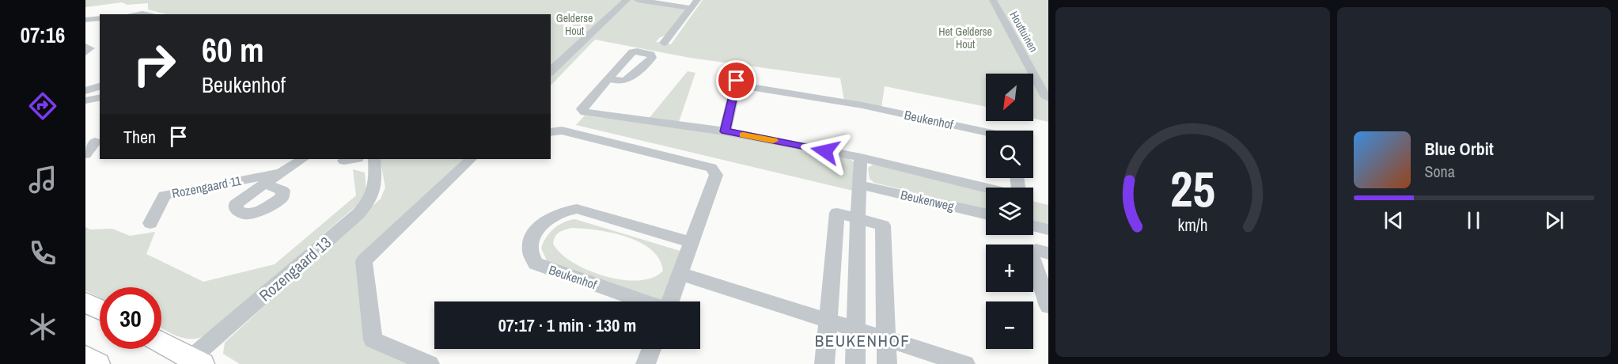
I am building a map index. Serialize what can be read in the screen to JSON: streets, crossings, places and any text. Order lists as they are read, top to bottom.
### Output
{
  "streets": {
    "street": [
      "Houttuinen",
      "Beukenhof",
      "Rozengaard 11",
      "Beukenweg",
      "Rozengaard 13"
    ]
  },
  "districts": ["BEUKENHOF"],
  "parks": ["Gelderse Hout", "Het Gelderse Hout"],
  "north": "bottom left",
  "page": {
    "tabs": "07:16",
    "turn": ["60 m", "Beukenhof"],
    "map_buttons": ["+", "−"],
    "then": "Then",
    "song": ["Blue Orbit", "Sona"],
    "limit": "30",
    "trip": "07:17 · 1 min · 130 m",
    "gauge": ["25", "km/h"]
  }
}
